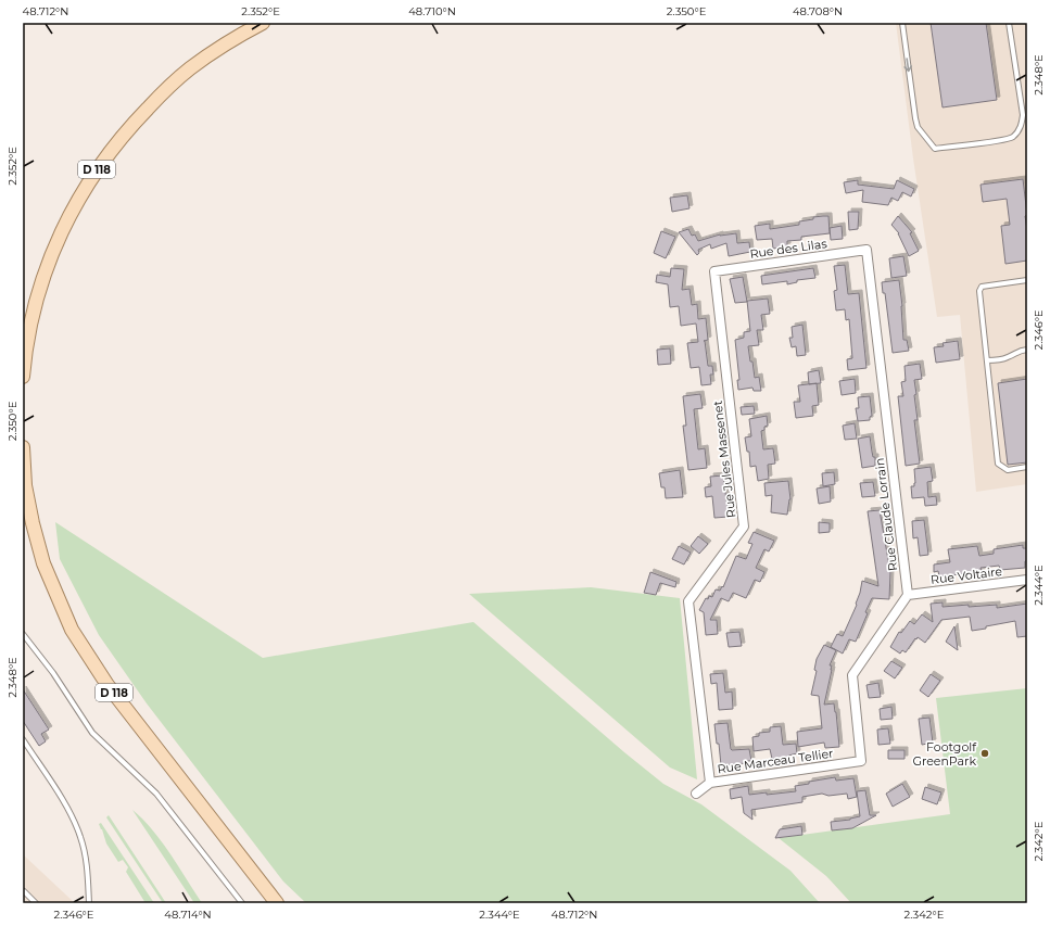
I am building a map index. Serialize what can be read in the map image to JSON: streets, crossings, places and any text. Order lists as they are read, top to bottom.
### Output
{
  "streets": {
    "main road": ["D 118"],
    "street": [
      "Rue des Lilas",
      "Rue Jules Massenet",
      "Rue Claude Lorrain",
      "Rue Voltaire",
      "Rue Marceau Tellier"
    ]
  },
  "crossings": [
    ["Rue des Lilas", "Rue Jules Massenet"],
    ["Rue des Lilas", "Rue Claude Lorrain"],
    ["Rue Jules Massenet", "Rue Marceau Tellier"],
    ["Rue Claude Lorrain", "Rue Voltaire"],
    ["Rue Claude Lorrain", "Rue Marceau Tellier"],
    ["Rue Voltaire", "Rue Marceau Tellier"]
  ],
  "places": ["Footgolf GreenPark"],
  "coordinates": [
    "48.712°N",
    "2.352°E",
    "48.710°N",
    "2.350°E",
    "48.708°N",
    "2.348°E",
    "2.346°E",
    "2.344°E",
    "2.342°E",
    "48.714°N"
  ]
}
